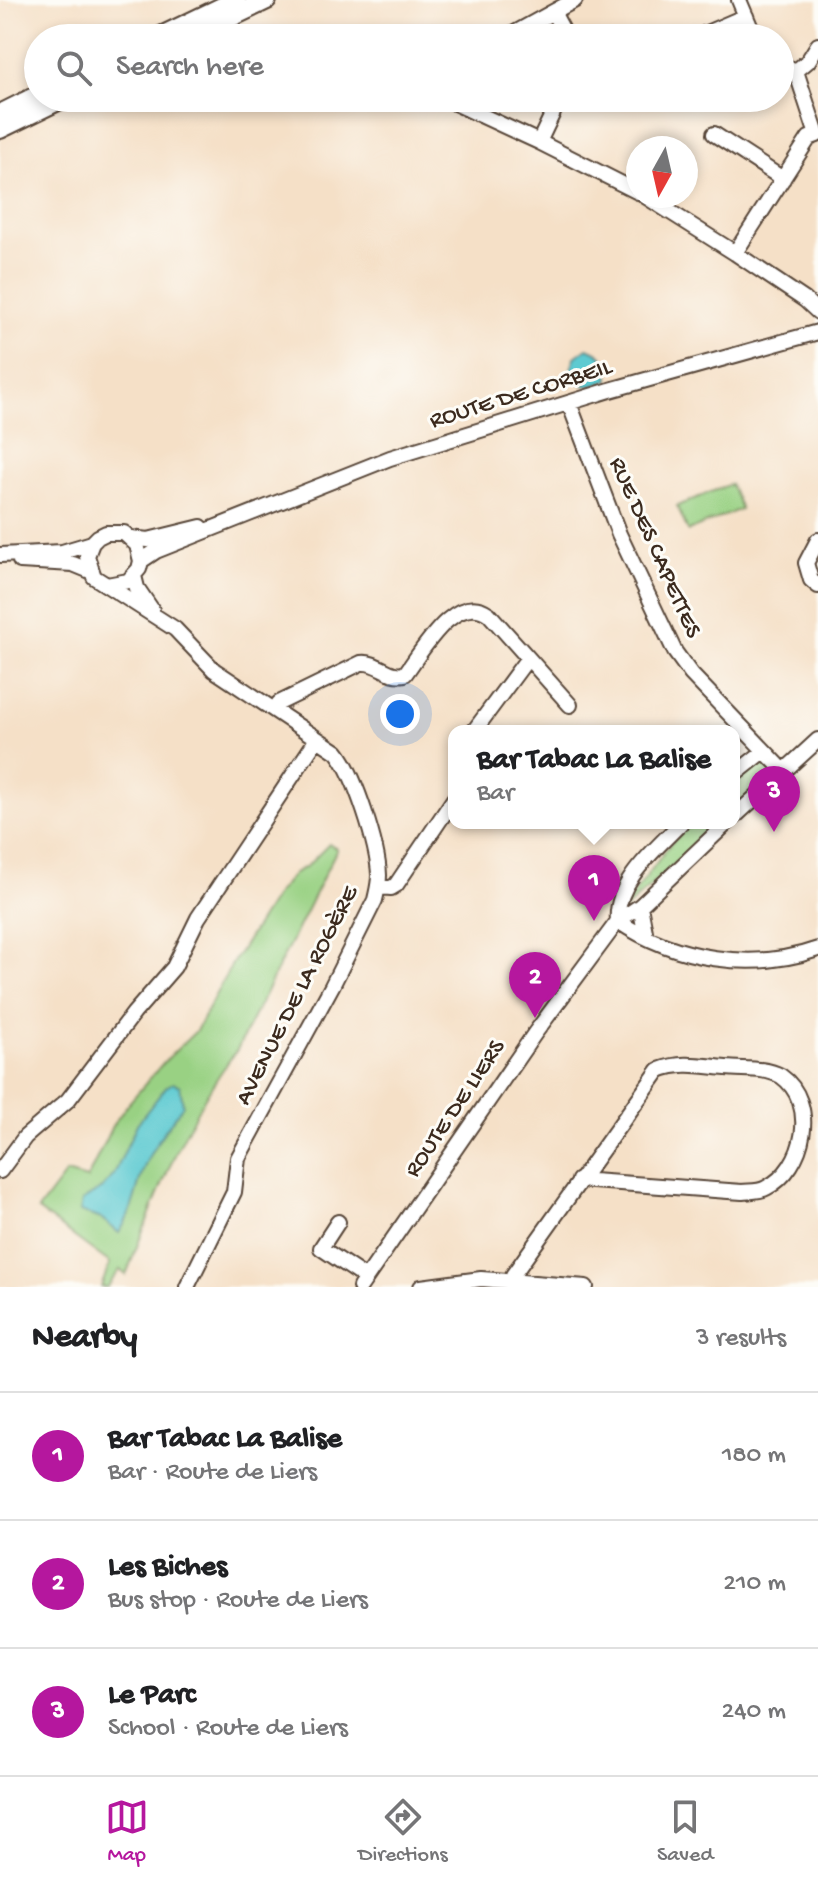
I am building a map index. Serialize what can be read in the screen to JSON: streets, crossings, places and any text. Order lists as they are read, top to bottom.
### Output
{
  "streets": {
    "street": [
      "ROUTE DE CORBEIL",
      "RUE DES CAPETTES",
      "AVENUE DE LA ROGÈRE",
      "ROUTE DE LIERS"
    ]
  },
  "crossings": [
    ["ROUTE DE CORBEIL", "RUE DES CAPETTES"],
    ["ROUTE DE CORBEIL", "AVENUE DE LA ROGÈRE"]
  ],
  "north": "bottom",
  "page": {
    "search": "Search here",
    "popup": ["Bar Tabac La Balise", "Bar"],
    "pins": ["3", "1", "2"],
    "heading": ["Nearby", "3 results"],
    "list": [
      {
        "mark": "1",
        "name": "Bar Tabac La Balise",
        "note": "Bar · Route de Liers",
        "value": "180 m"
      },
      {
        "mark": "2",
        "name": "Les Biches",
        "note": "Bus stop · Route de Liers",
        "value": "210 m"
      },
      {
        "mark": "3",
        "name": "Le Parc",
        "note": "School · Route de Liers",
        "value": "240 m"
      }
    ],
    "nav": ["Map", "Directions", "Saved"]
  }
}
